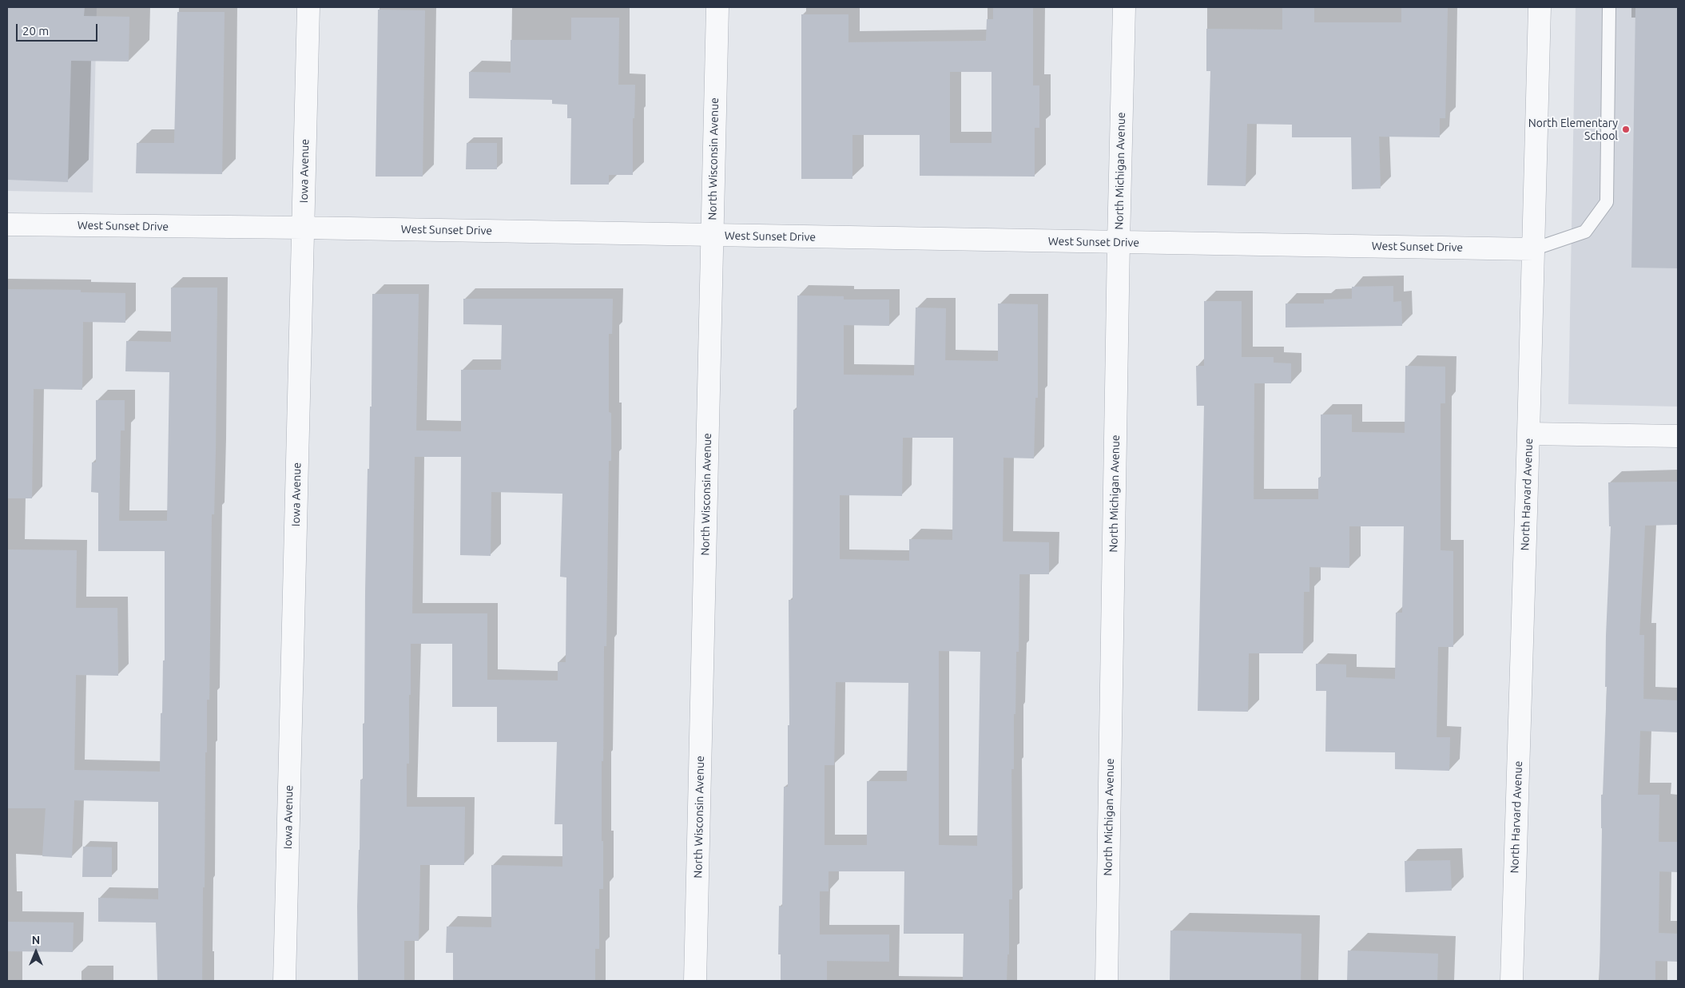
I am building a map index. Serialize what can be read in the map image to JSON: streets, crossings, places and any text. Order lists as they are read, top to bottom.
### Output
{
  "streets": {
    "street": [
      "North Wisconsin Avenue",
      "Iowa Avenue",
      "North Michigan Avenue",
      "West Sunset Drive",
      "North Harvard Avenue"
    ]
  },
  "crossings": [
    ["North Wisconsin Avenue", "West Sunset Drive"],
    ["Iowa Avenue", "West Sunset Drive"],
    ["North Michigan Avenue", "West Sunset Drive"],
    ["West Sunset Drive", "North Harvard Avenue"]
  ],
  "places": ["North Elementary School"],
  "scale_bar": "20 m",
  "north": "top"
}
